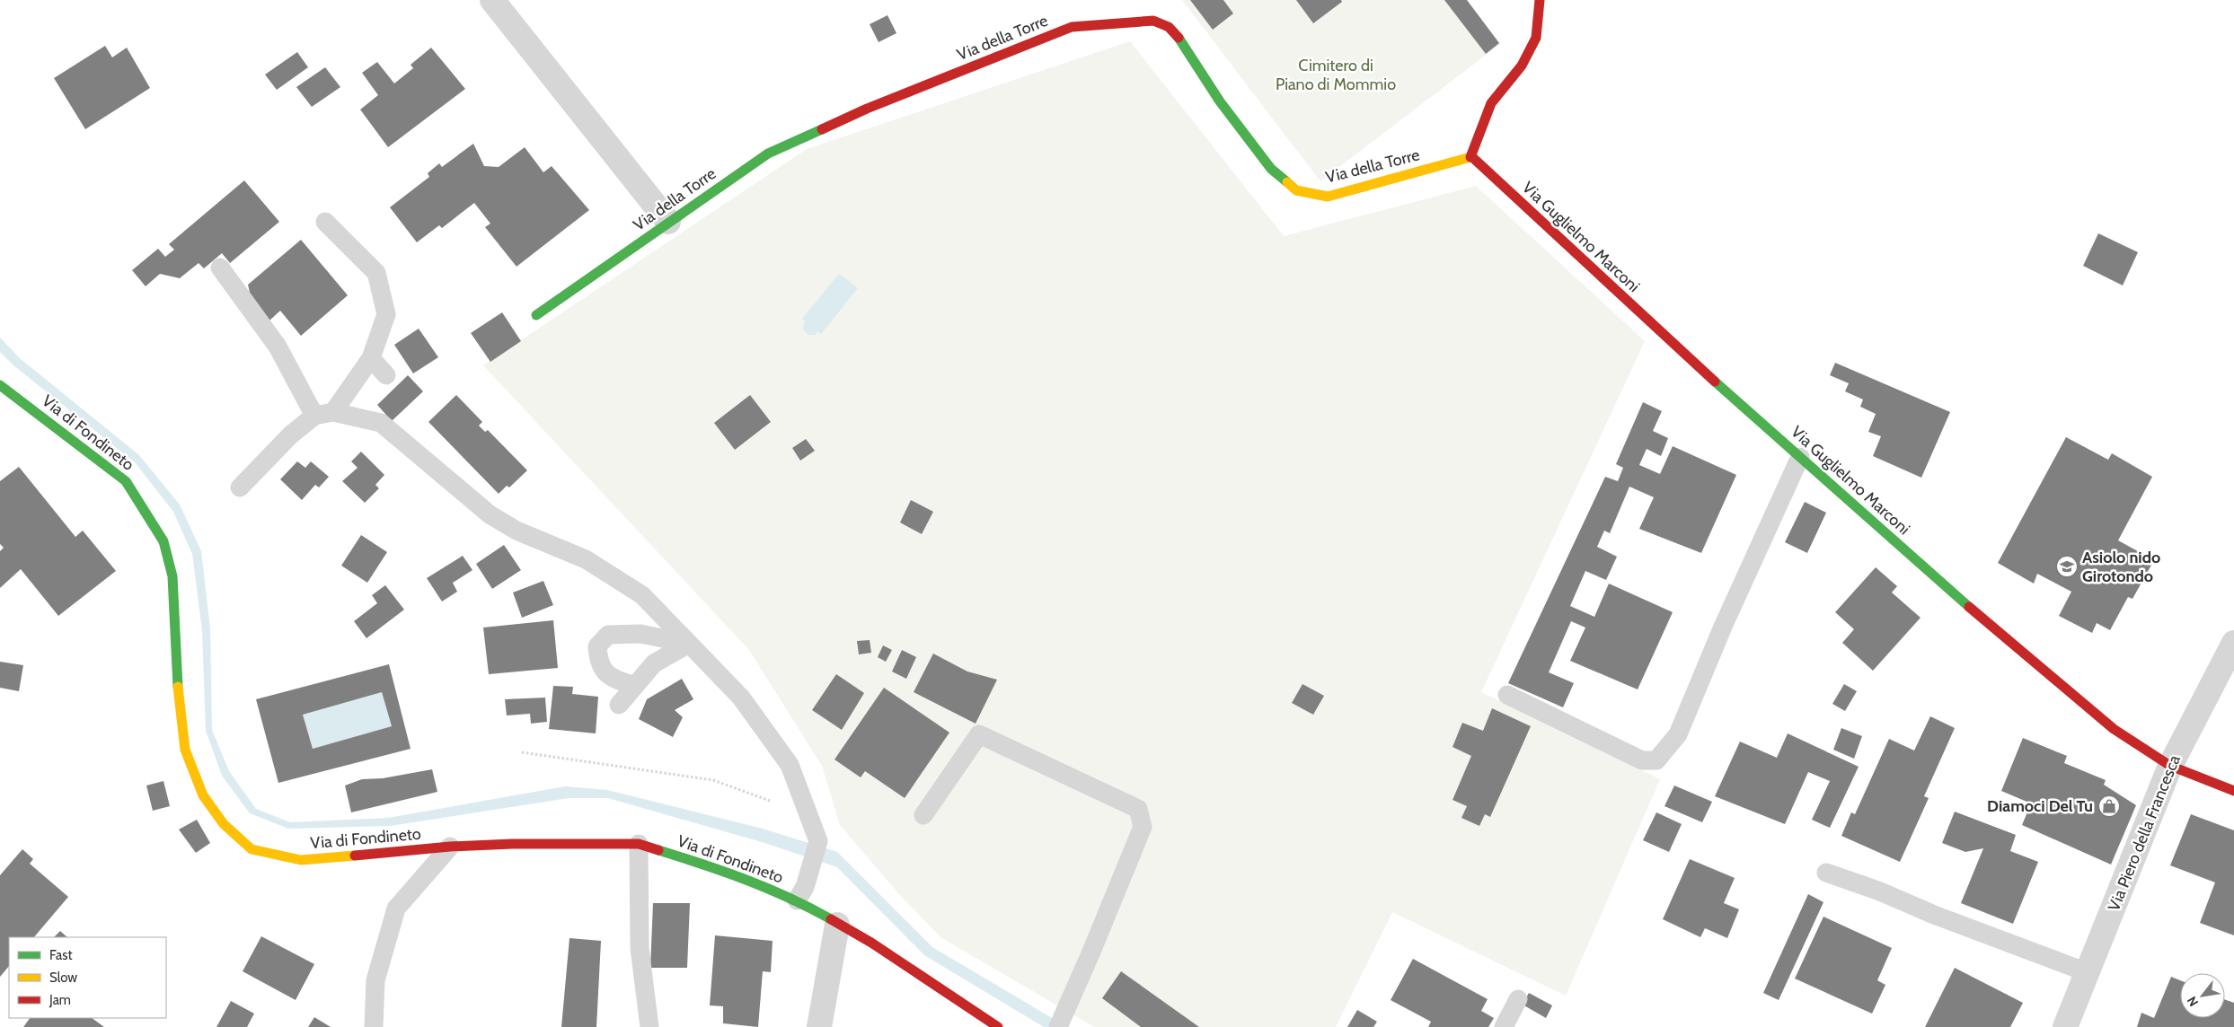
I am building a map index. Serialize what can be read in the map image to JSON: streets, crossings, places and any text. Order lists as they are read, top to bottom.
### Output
{
  "streets": {
    "street": [
      "Via della Torre",
      "Via Guglielmo Marconi",
      "Via di Fondineto",
      "Via Piero della Francesca"
    ]
  },
  "crossings": [
    ["Via della Torre", "Via Guglielmo Marconi"],
    ["Via Guglielmo Marconi", "Via Piero della Francesca"]
  ],
  "parks": ["Cimitero di Piano di Mommio"],
  "places": {
    "school or university": ["Asiolo nido Girotondo"],
    "shop": ["Diamoci Del Tu"]
  },
  "legend": ["Fast", "Slow", "Jam"],
  "north": "bottom left"
}
